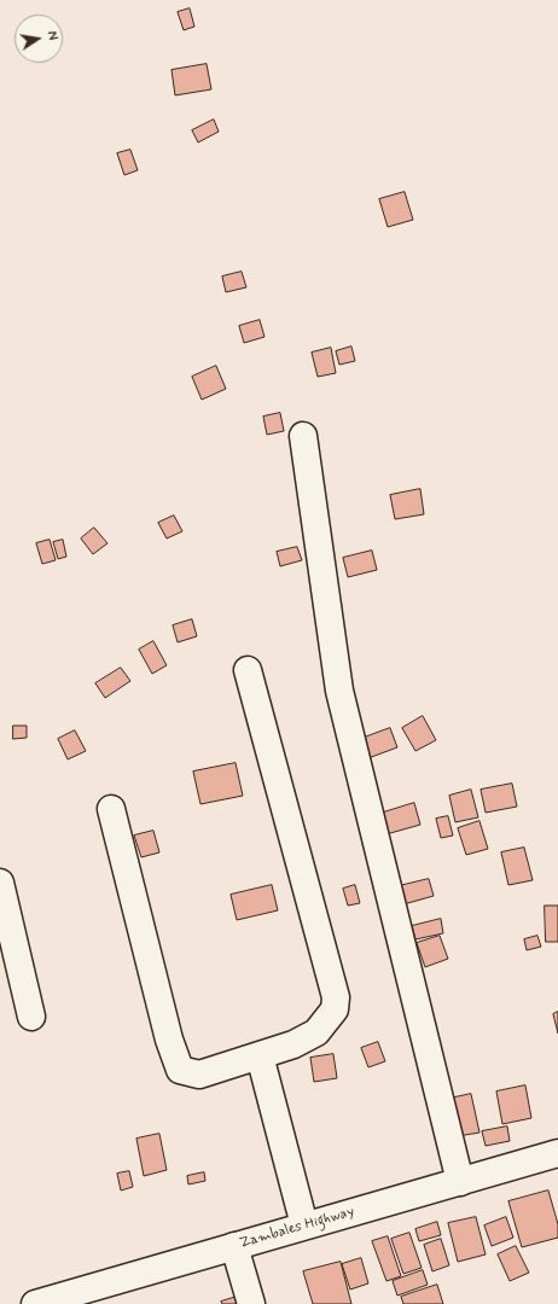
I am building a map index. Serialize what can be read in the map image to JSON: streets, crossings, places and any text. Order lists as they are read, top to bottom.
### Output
{
  "streets": {
    "street": ["Zambales Highway"]
  },
  "north": "right"
}
